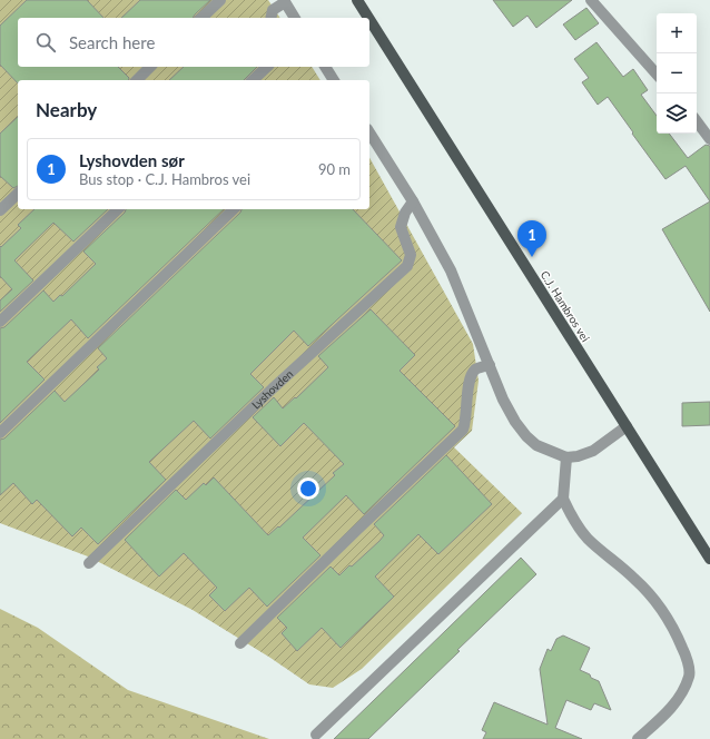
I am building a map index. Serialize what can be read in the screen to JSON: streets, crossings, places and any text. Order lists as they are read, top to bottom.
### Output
{
  "streets": {
    "main road": ["C.J. Hambros vei"],
    "street": ["Lyshovden"]
  },
  "page": {
    "map_buttons": ["+", "−"],
    "search": "Search here",
    "heading": "Nearby",
    "list": [
      {
        "mark": "1",
        "name": "Lyshovden sør",
        "note": "Bus stop · C.J. Hambros vei",
        "value": "90 m"
      }
    ],
    "pins": "1"
  }
}
